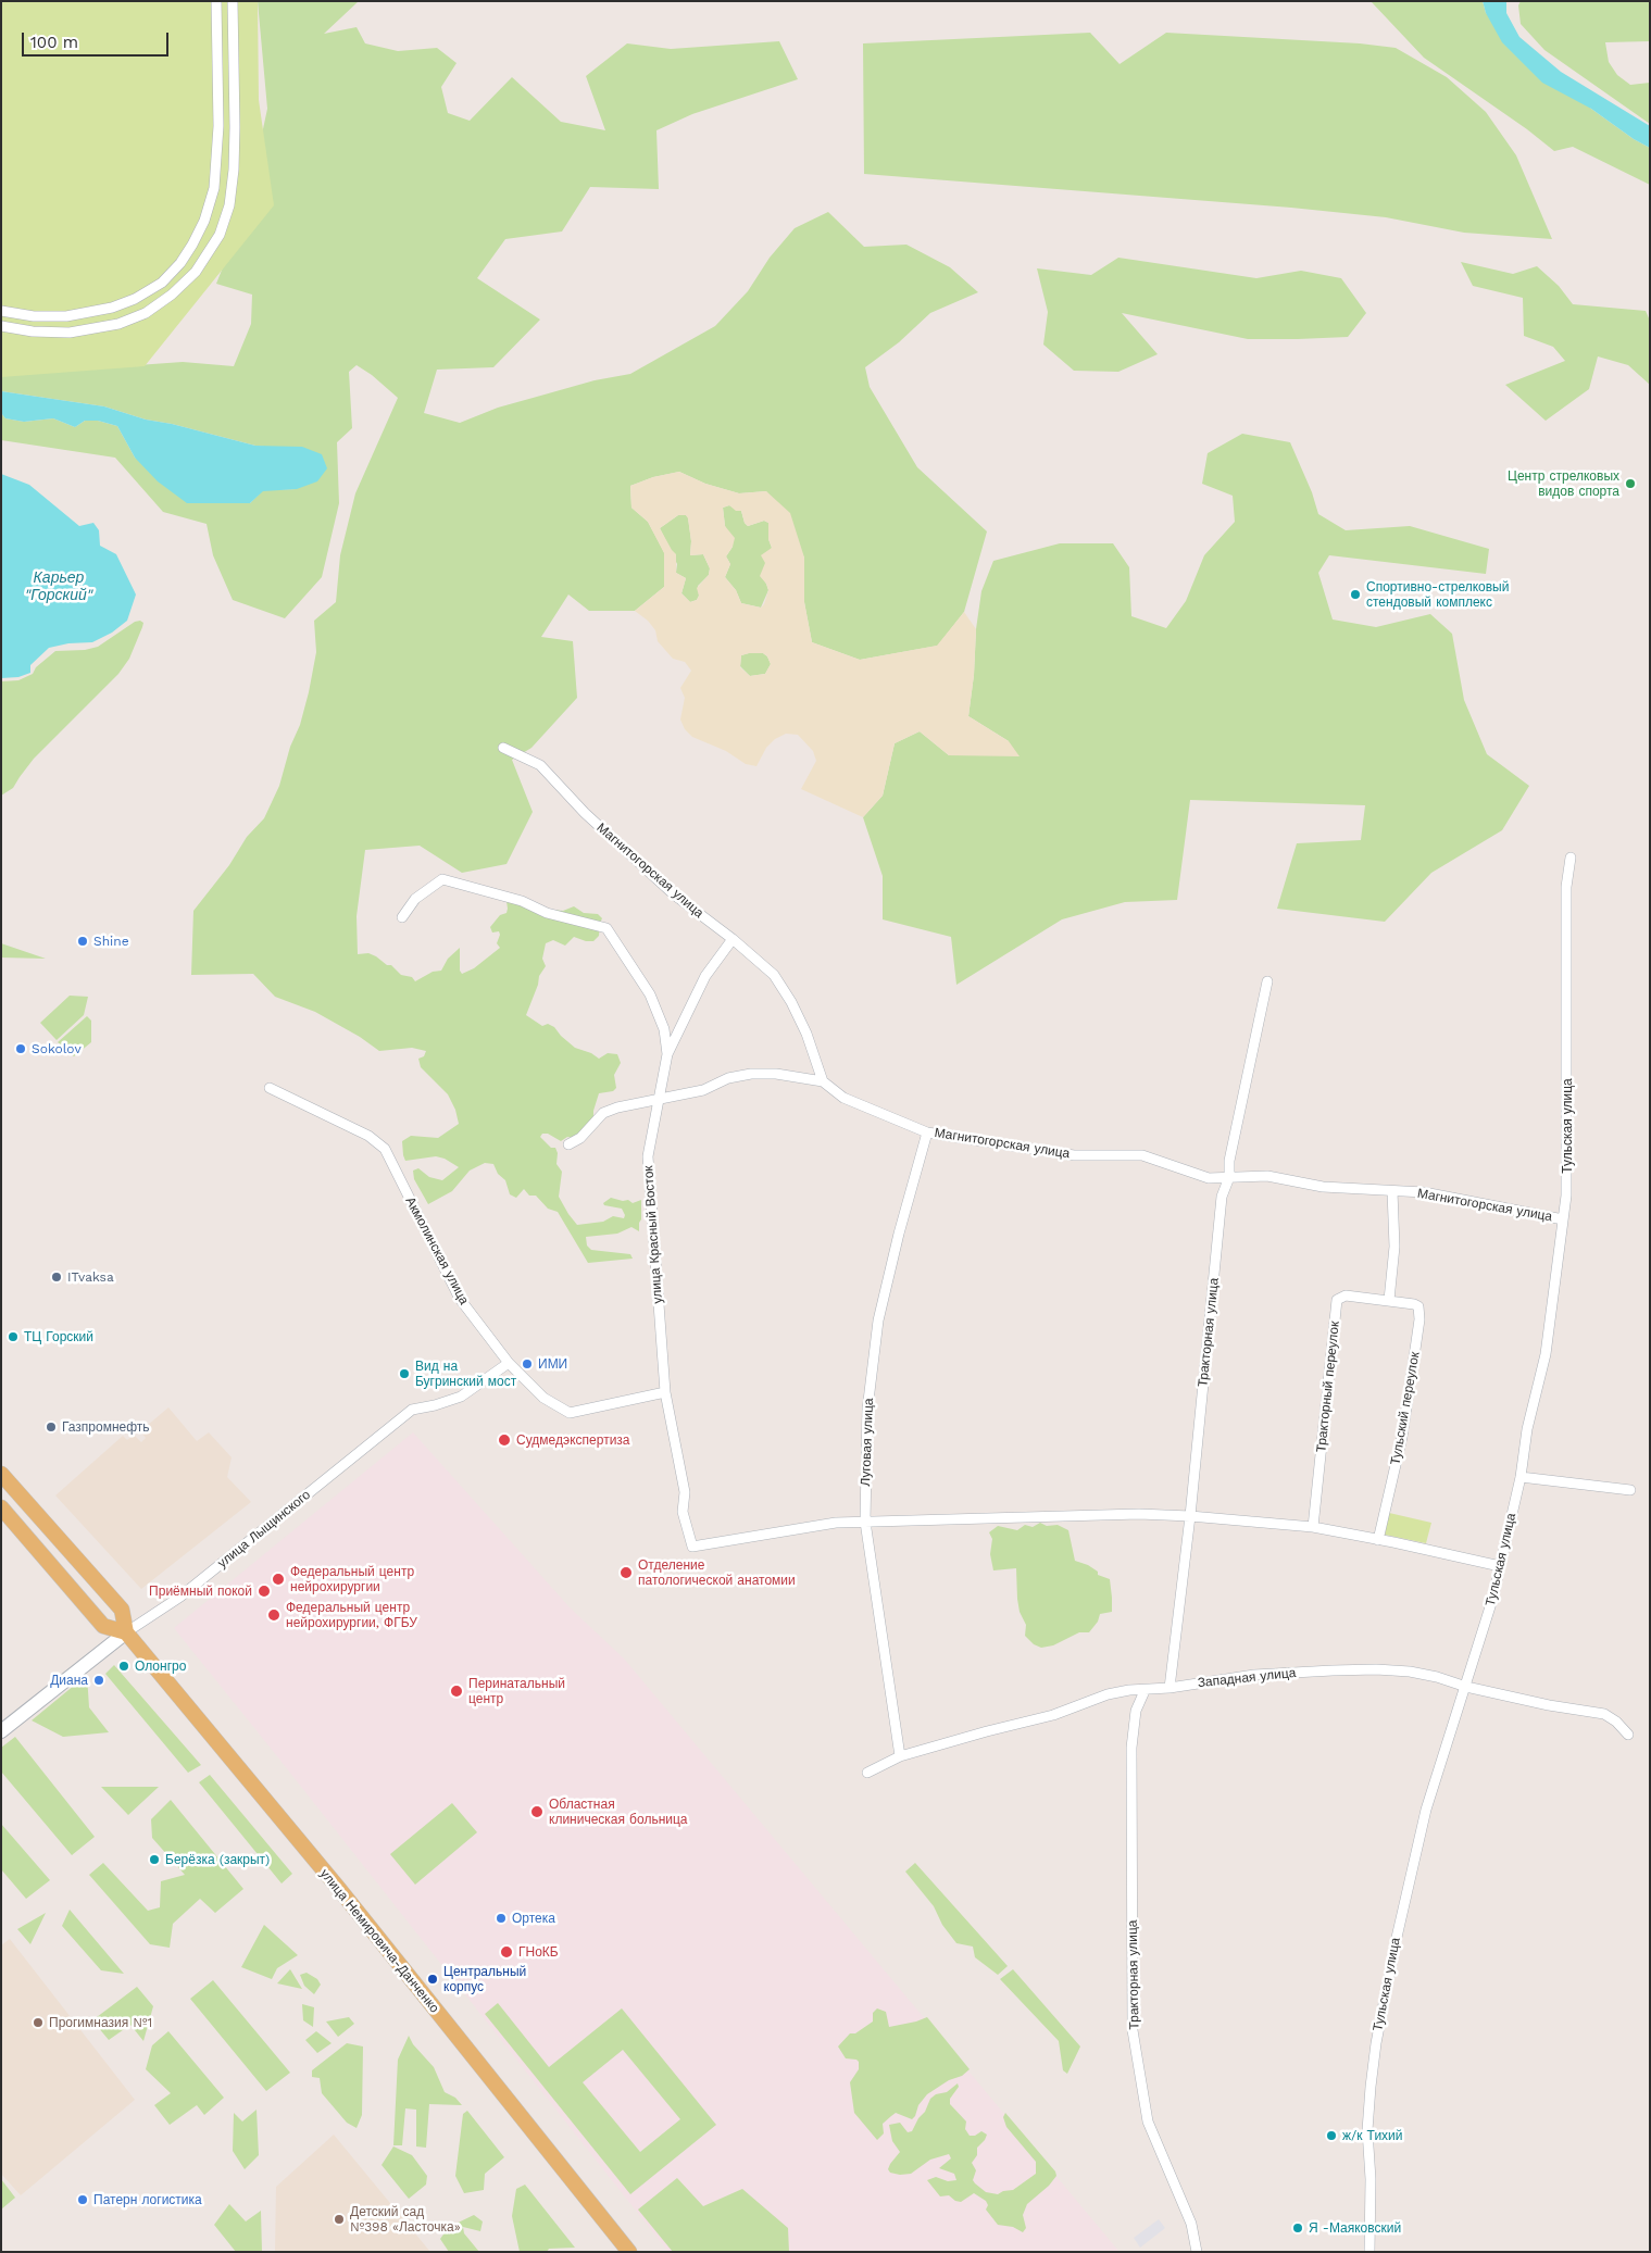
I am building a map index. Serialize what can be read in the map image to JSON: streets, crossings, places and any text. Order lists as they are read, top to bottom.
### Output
{
  "streets": {
    "main road": ["улица Немировича-Данченко"],
    "street": [
      "Магнитогорская улица",
      "Тульская улица",
      "улица Красный Восток",
      "Акмолинская улица",
      "Тракторная улица",
      "Тракторный переулок",
      "Тульский переулок",
      "Луговая улица",
      "улица Лыщинского",
      "Западная улица"
    ]
  },
  "crossings": [
    ["Магнитогорская улица", "Тульская улица"],
    ["Магнитогорская улица", "улица Красный Восток"],
    ["Магнитогорская улица", "Тракторная улица"],
    ["Магнитогорская улица", "Луговая улица"],
    ["Тульская улица", "Западная улица"],
    ["улица Красный Восток", "Акмолинская улица"],
    ["улица Красный Восток", "Луговая улица"],
    ["Акмолинская улица", "улица Лыщинского"],
    ["Тракторная улица", "Западная улица"],
    ["Тракторный переулок", "Тульский переулок"],
    ["Луговая улица", "Западная улица"],
    ["улица Лыщинского", "улица Немировича-Данченко"]
  ],
  "water": ["Карьер \"Горский\""],
  "places": [
    "Центр стрелковых видов спорта",
    "Спортивно-стрелковый стендовый комплекс",
    "Shine",
    "Sokolov",
    "ITvaksa",
    "ТЦ Горский",
    "ИМИ",
    "Вид на Бугринский мост",
    "Газпромнефть",
    "Судмедэкспертиза",
    "Отделение патологической анатомии",
    "Федеральный центр нейрохирургии",
    "Приёмный покой",
    "Федеральный центр нейрохирургии, ФГБУ",
    "Олонгро",
    "Диана",
    "Перинатальный центр",
    "Областная клиническая больница",
    "Берёзка (закрыт)",
    "Ортека",
    "ГНоКБ",
    "Центральный корпус",
    "Прогимназия №1",
    "ж/к Тихий",
    "Патерн логистика",
    "Детский сад №398 «Ласточка»",
    "Я -Маяковский"
  ],
  "scale_bar": "100 m"
}
